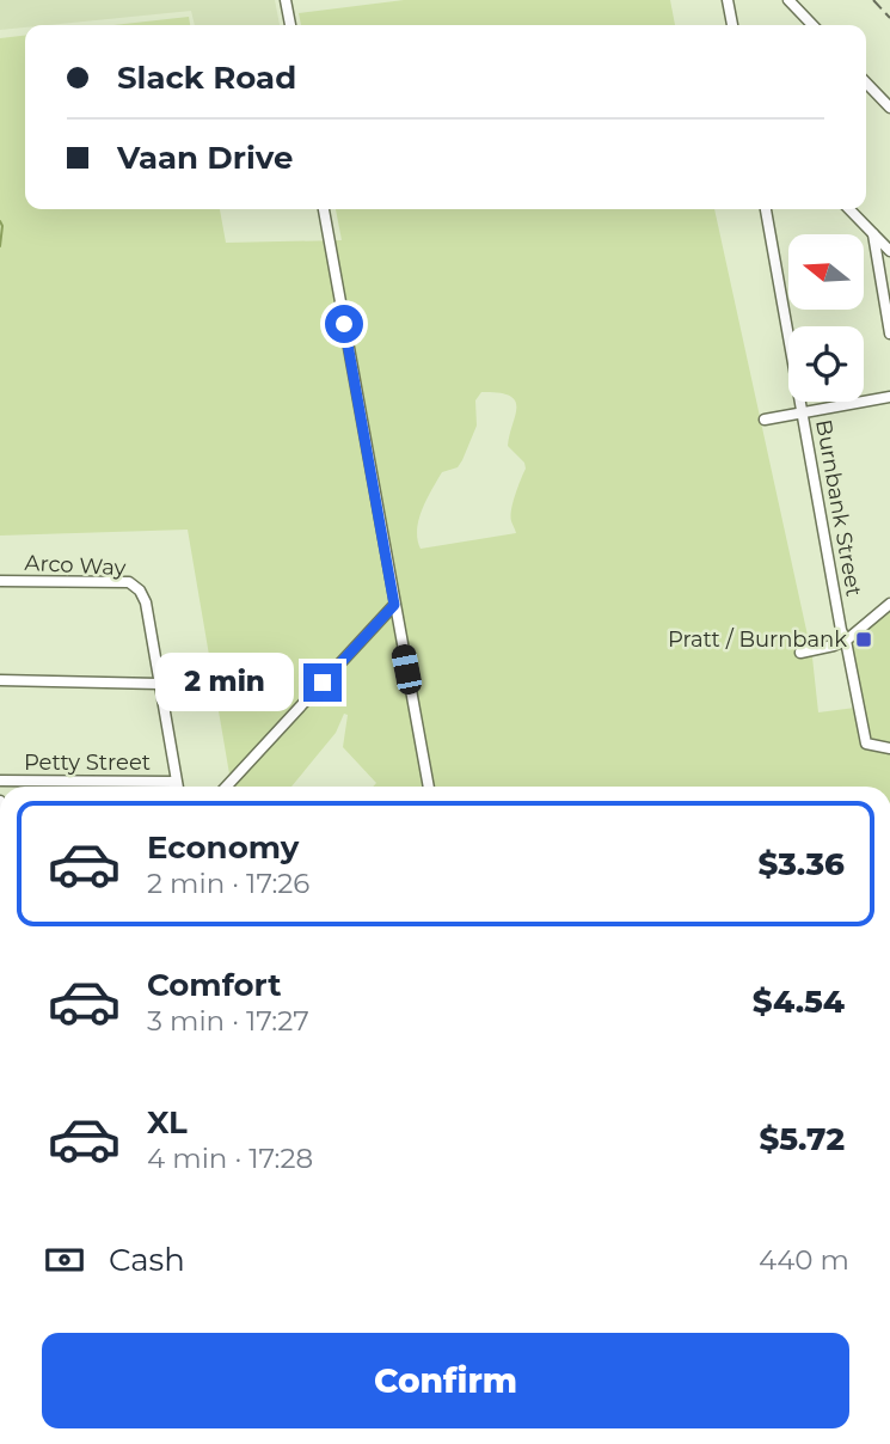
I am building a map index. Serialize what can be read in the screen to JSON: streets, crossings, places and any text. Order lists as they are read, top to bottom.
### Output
{
  "streets": {
    "street": ["Burnbank Street", "Arco Way", "Petty Street"]
  },
  "crossings": [
    ["Arco Way", "Petty Street"]
  ],
  "places": {
    "transit": ["Pratt / Burnbank"]
  },
  "north": "left",
  "page": {
    "banner": ["Slack Road", "Vaan Drive"],
    "bubble": "2 min",
    "list": [
      {
        "name": "Economy",
        "note": "2 min · 17:26",
        "value": "$3.36"
      },
      {
        "name": "Comfort",
        "note": "3 min · 17:27",
        "value": "$4.54"
      },
      {
        "name": "XL",
        "note": "4 min · 17:28",
        "value": "$5.72"
      }
    ],
    "pay": ["Cash", "440 m"],
    "buttons": "Confirm"
  }
}
